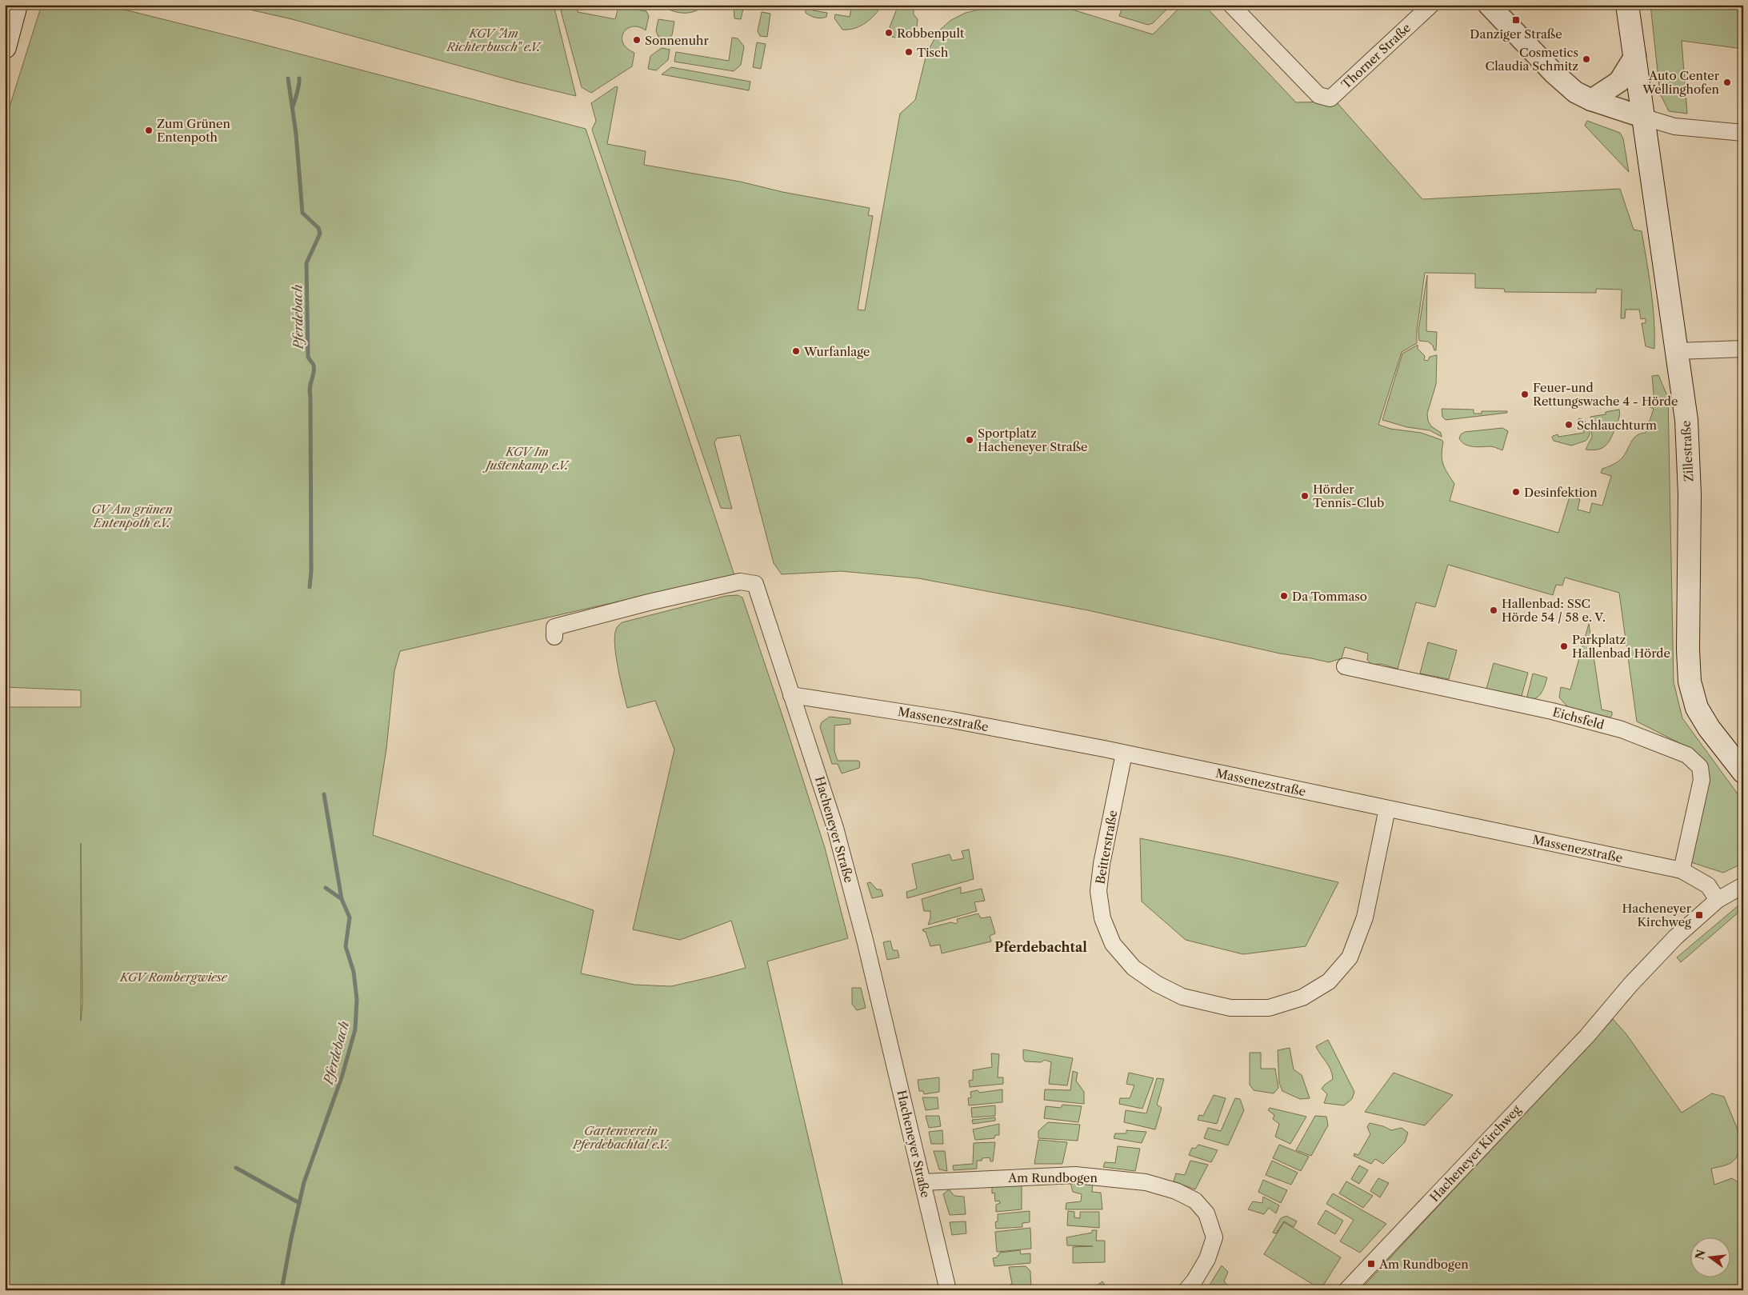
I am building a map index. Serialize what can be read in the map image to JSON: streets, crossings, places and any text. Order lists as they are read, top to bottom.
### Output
{
  "streets": {
    "main road": ["Zillestraße"],
    "street": [
      "Thorner Straße",
      "Eichsfeld",
      "Massenezstraße",
      "Hacheneyer Straße",
      "Beitterstraße",
      "Hacheneyer Kirchweg",
      "Am Rundbogen"
    ]
  },
  "crossings": [
    ["Eichsfeld", "Massenezstraße"],
    ["Massenezstraße", "Hacheneyer Straße"],
    ["Massenezstraße", "Beitterstraße"],
    ["Massenezstraße", "Hacheneyer Kirchweg"],
    ["Hacheneyer Straße", "Am Rundbogen"]
  ],
  "districts": ["Pferdebachtal"],
  "water": ["Pferdebach"],
  "parks": [
    "KGV \"Am Richterbusch\" e.V.",
    "KGV Im Justenkamp e.V.",
    "GV Am grünen Entenpoth e.V.",
    "KGV Rombergwiese",
    "Gartenverein Pferdebachtal e.V."
  ],
  "places": {
    "transit": ["Danziger Straße", "Hacheneyer Kirchweg", "Am Rundbogen"],
    "other": [
      "Robbenpult",
      "Sonnenuhr",
      "Tisch",
      "Cosmetics Claudia Schmitz",
      "Auto Center Wellinghofen",
      "Zum Grünen Entenpoth",
      "Wurfanlage",
      "Feuer-und Rettungswache 4 - Hörde",
      "Schlauchturm",
      "Sportplatz Hacheneyer Straße",
      "Desinfektion",
      "Hörder Tennis-Club",
      "Da Tommaso",
      "Hallenbad: SSC Hörde 54 / 58 e. V.",
      "Parkplatz Hallenbad Hörde"
    ]
  },
  "north": "left"
}
